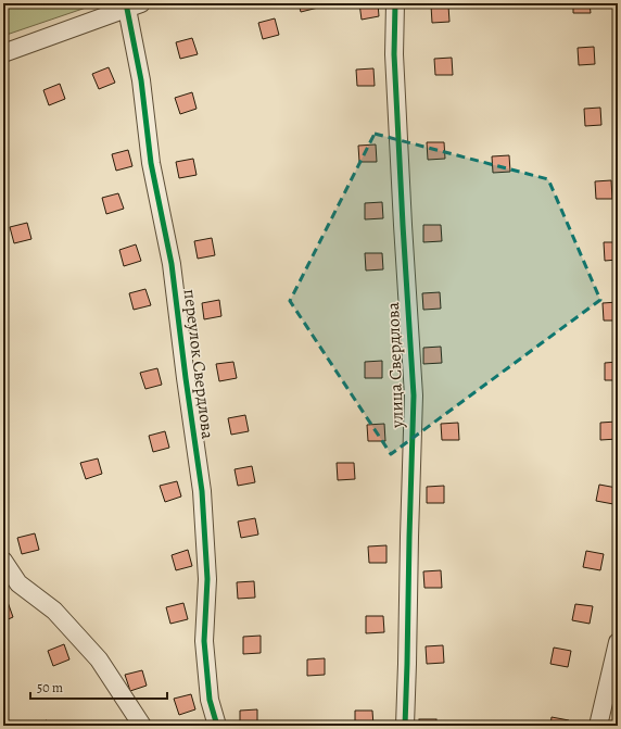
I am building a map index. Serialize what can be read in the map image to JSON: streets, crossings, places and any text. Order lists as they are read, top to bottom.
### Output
{
  "streets": {
    "street": ["переулок Свердлова", "улица Свердлова"]
  },
  "scale_bar": "50 m"
}
